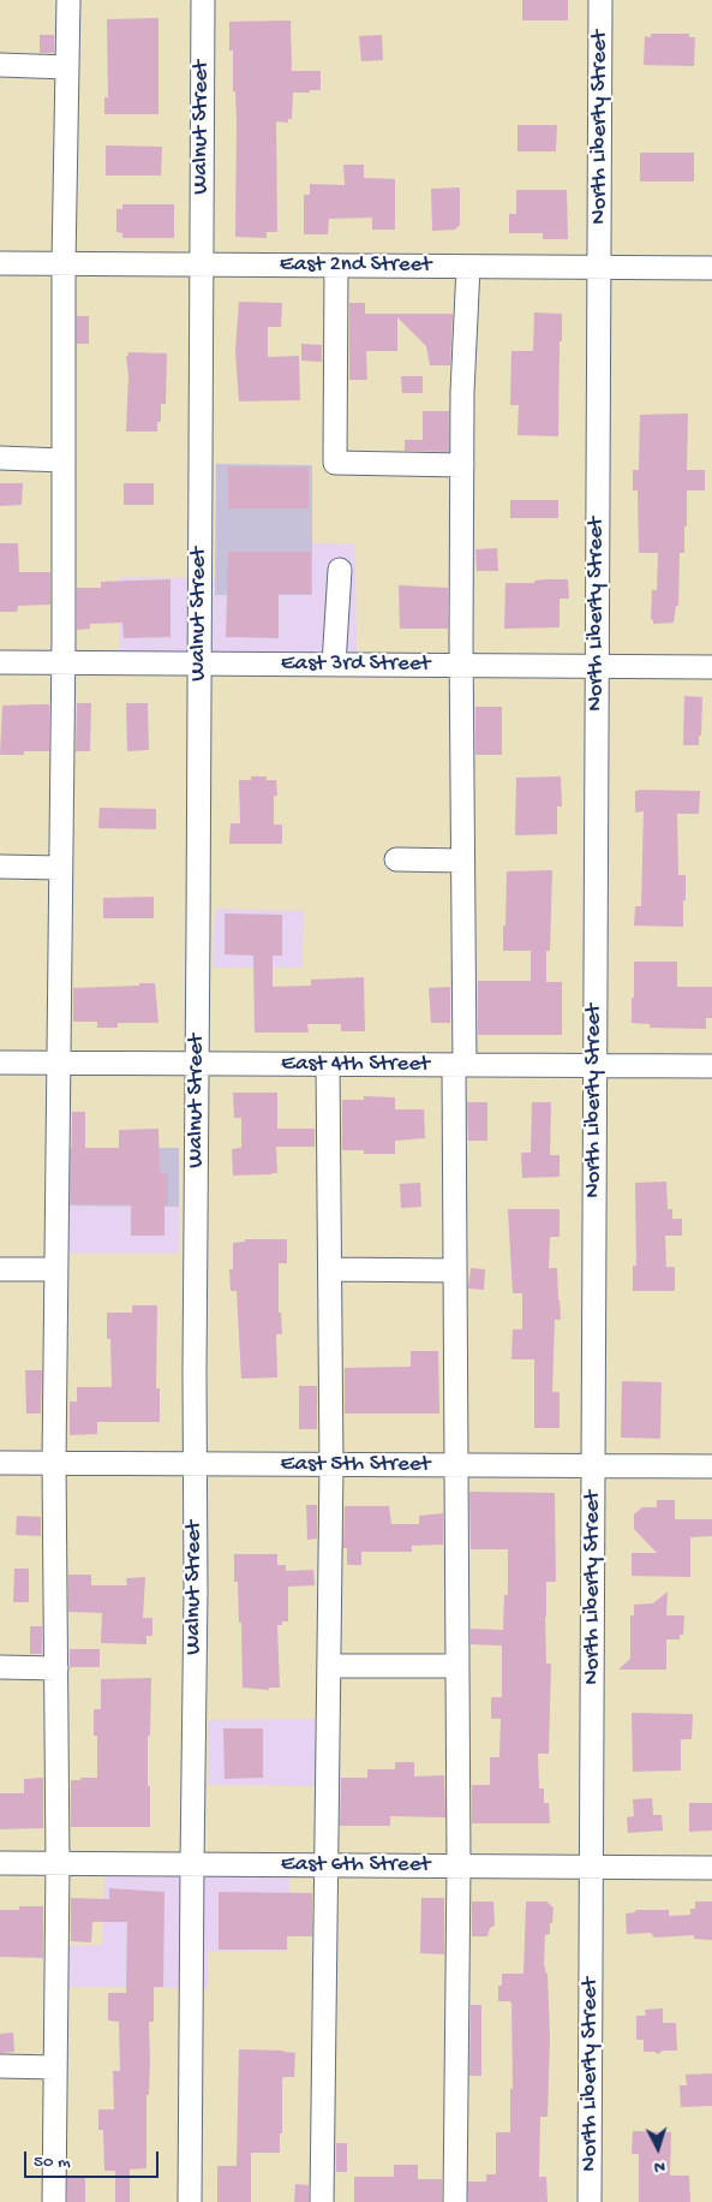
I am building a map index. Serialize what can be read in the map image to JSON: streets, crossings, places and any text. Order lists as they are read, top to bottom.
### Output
{
  "streets": {
    "street": [
      "Walnut Street",
      "North Liberty Street",
      "East 2nd Street",
      "East 3rd Street",
      "East 4th Street",
      "East 5th Street",
      "East 6th Street"
    ]
  },
  "crossings": [
    ["Walnut Street", "East 2nd Street"],
    ["Walnut Street", "East 3rd Street"],
    ["Walnut Street", "East 4th Street"],
    ["Walnut Street", "East 5th Street"],
    ["Walnut Street", "East 6th Street"],
    ["North Liberty Street", "East 2nd Street"],
    ["North Liberty Street", "East 3rd Street"],
    ["North Liberty Street", "East 4th Street"],
    ["North Liberty Street", "East 5th Street"],
    ["North Liberty Street", "East 6th Street"]
  ],
  "scale_bar": "50 m",
  "north": "bottom"
}
